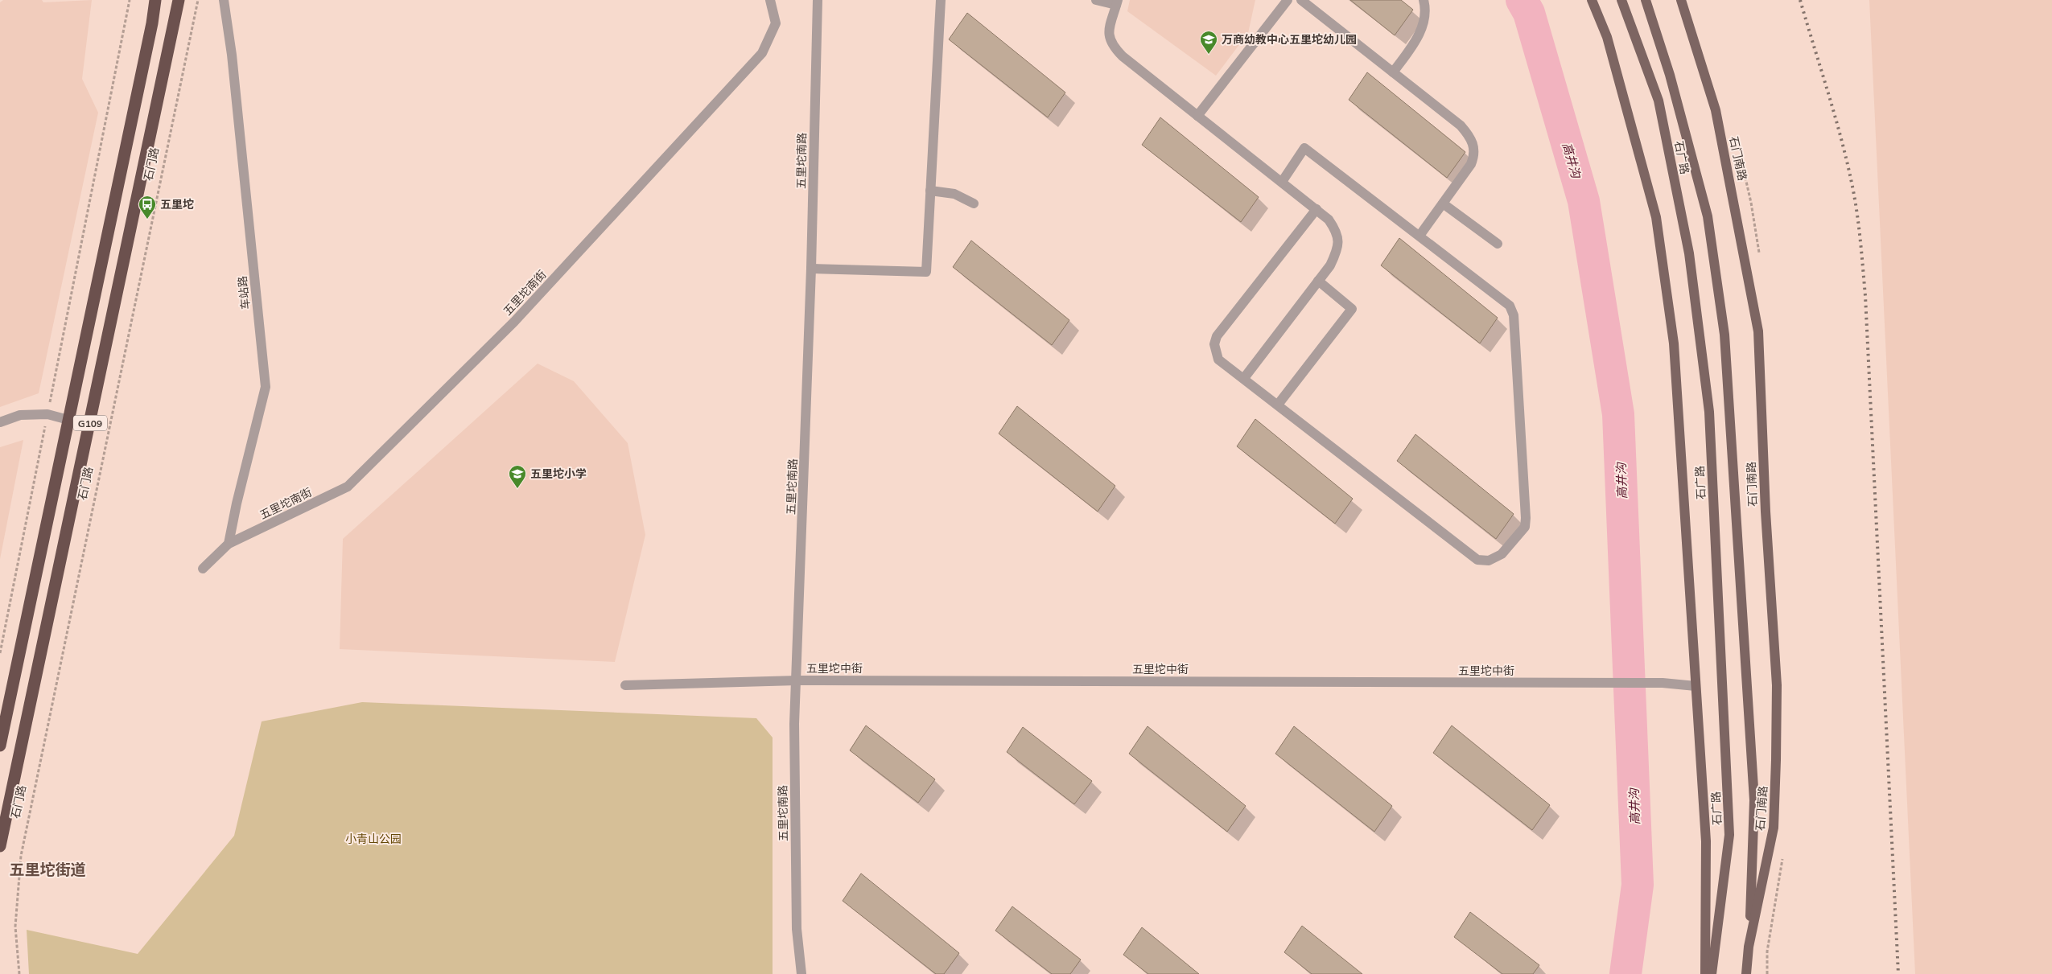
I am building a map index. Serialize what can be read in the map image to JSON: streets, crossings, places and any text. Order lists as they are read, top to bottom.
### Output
{
  "streets": {
    "highway": ["石门路", "G109"],
    "main road": ["石广路", "石门南路"],
    "street": [
      "五里坨南路",
      "车站路",
      "五里坨南街",
      "五里坨中街"
    ]
  },
  "crossings": [
    ["石广路", "石门南路"],
    ["五里坨南路", "五里坨中街"],
    ["车站路", "五里坨南街"]
  ],
  "districts": ["五里坨街道"],
  "water": ["高井沟"],
  "parks": ["小青山公园"],
  "places": {
    "school or university": ["万商幼教中心五里坨幼儿园", "五里坨小学"],
    "bus stop": ["五里坨"]
  }
}
